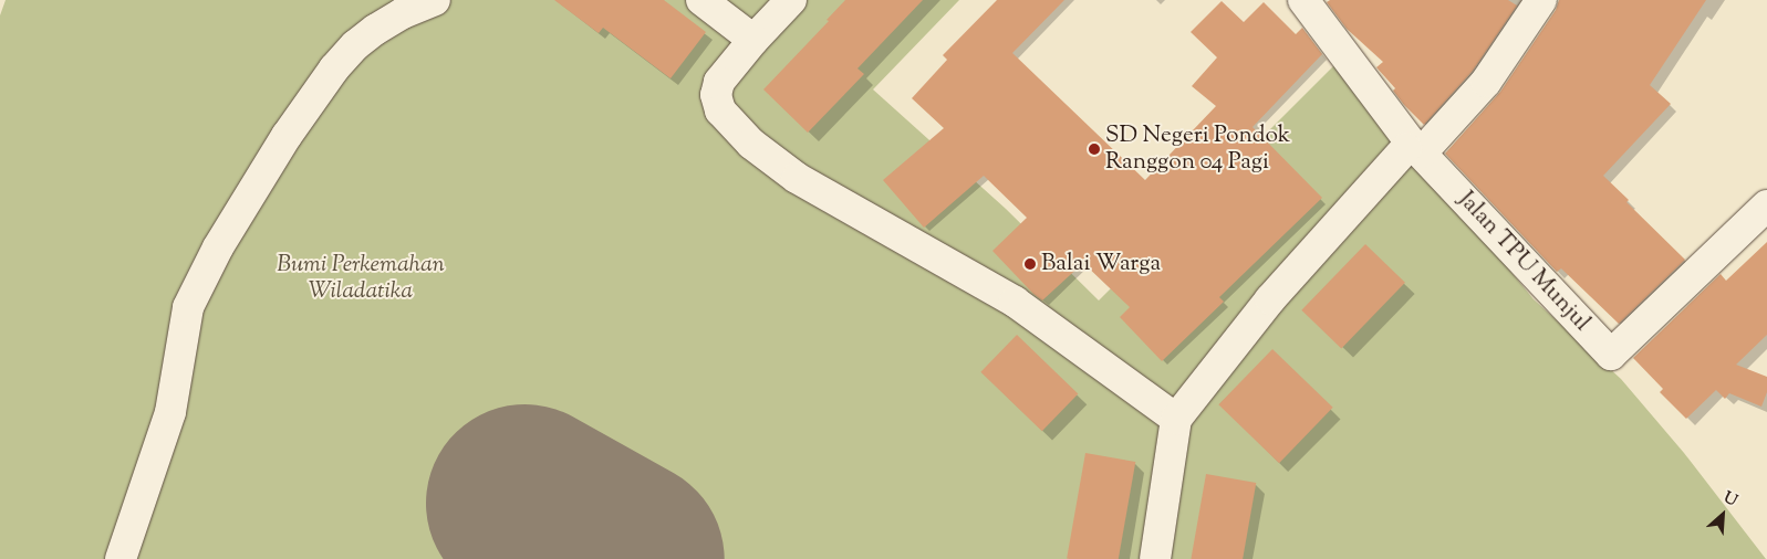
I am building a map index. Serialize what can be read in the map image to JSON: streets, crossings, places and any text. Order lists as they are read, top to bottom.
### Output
{
  "streets": {
    "street": ["Jalan TPU Munjul"]
  },
  "parks": ["Bumi Perkemahan Wiladatika"],
  "places": ["SD Negeri Pondok Ranggon 04 Pagi", "Balai Warga"],
  "north": "top right"
}
